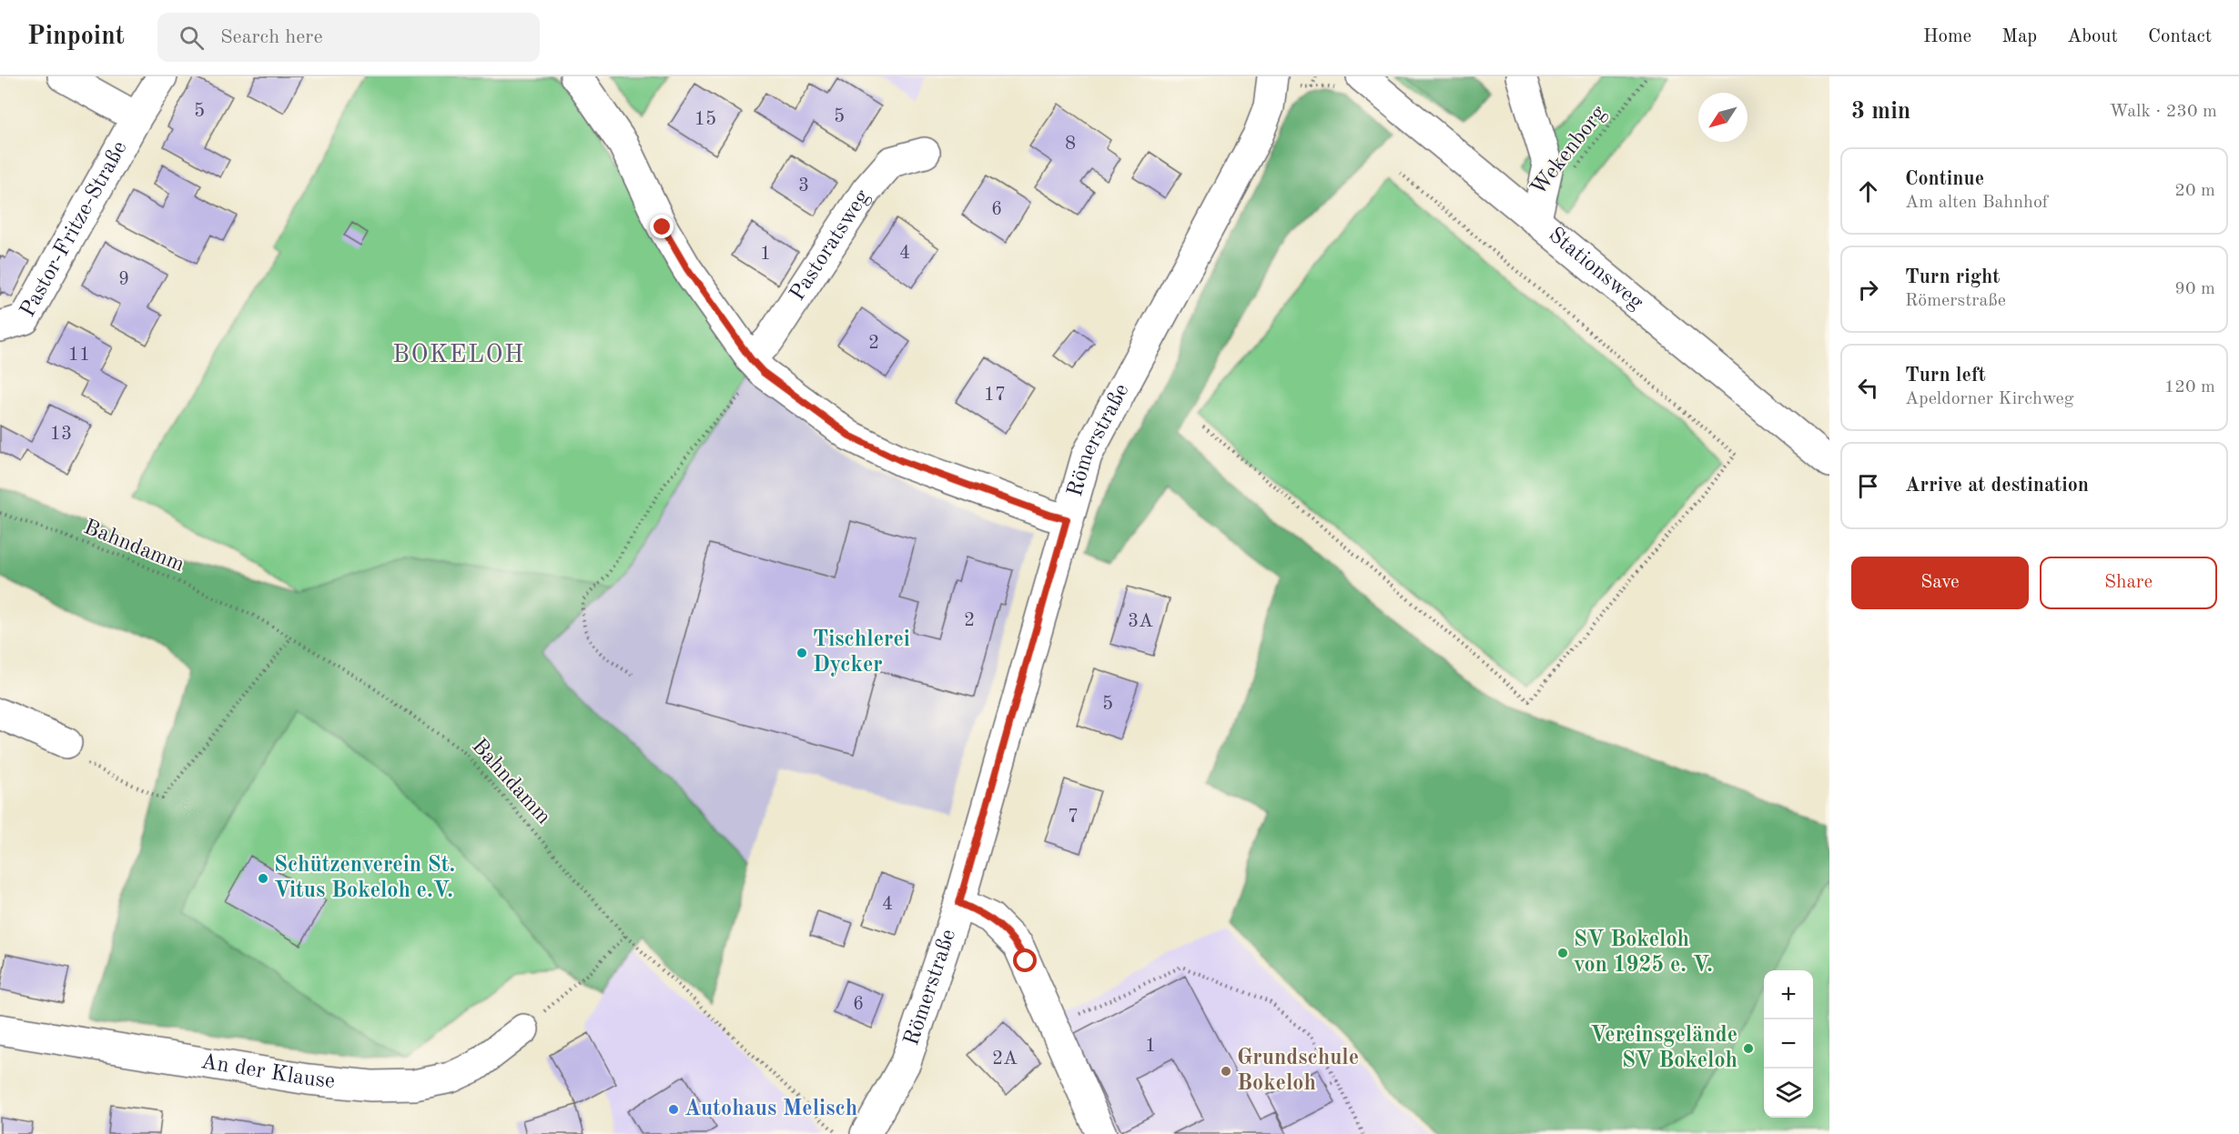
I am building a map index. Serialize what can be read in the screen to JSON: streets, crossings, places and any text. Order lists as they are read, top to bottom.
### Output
{
  "streets": {
    "street": [
      "Pastor-Fritze-Straße",
      "Pastoratsweg",
      "Stationsweg",
      "Römerstraße",
      "An der Klause"
    ],
    "path": ["Wekenborg", "Bahndamm"]
  },
  "districts": ["BOKELOH"],
  "places": [
    "Tischlerei Dycker",
    "Schützenverein St. Vitus Bokeloh e.V.",
    "SV Bokeloh von 1925 e. V.",
    "Vereinsgelände SV Bokeloh",
    "Grundschule Bokeloh",
    "Autohaus Melisch"
  ],
  "house_numbers": [
    "5",
    "5",
    "15",
    "8",
    "3",
    "6",
    "4",
    "1",
    "9",
    "2",
    "11",
    "17",
    "13",
    "2",
    "3A",
    "5",
    "7",
    "4",
    "6",
    "1",
    "2A"
  ],
  "north": "bottom left",
  "page": {
    "header": "Pinpoint",
    "search": "Search here",
    "nav": [
      "Home",
      "Map",
      "About",
      "Contact"
    ],
    "heading": ["3 min", "Walk · 230 m"],
    "list": [
      ["Continue", "Am alten Bahnhof", "20 m"],
      ["Turn right", "Römerstraße", "90 m"],
      ["Turn left", "Apeldorner Kirchweg", "120 m"],
      "Arrive at destination"
    ],
    "buttons": ["Save", "Share"],
    "map_buttons": ["+", "−"]
  }
}
